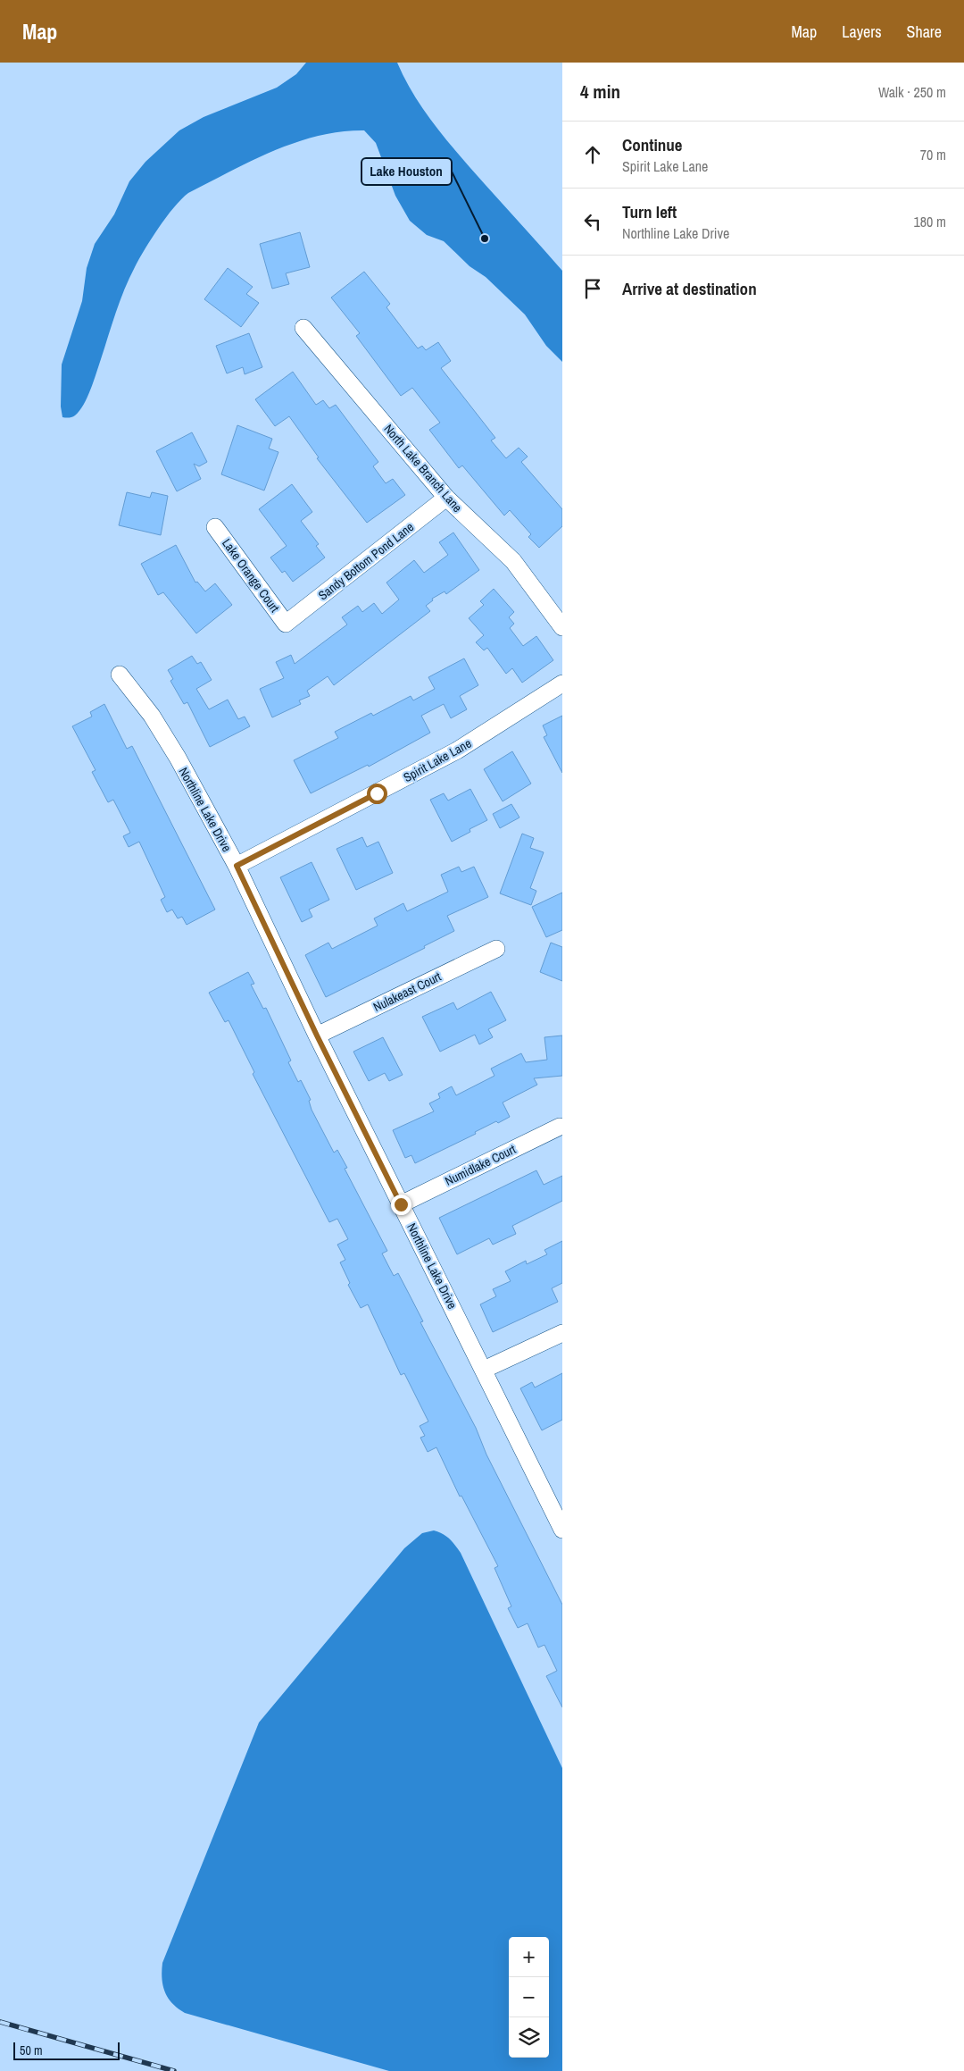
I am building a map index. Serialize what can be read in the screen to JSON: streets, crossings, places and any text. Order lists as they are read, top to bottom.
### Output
{
  "streets": {
    "street": [
      "North Lake Branch Lane",
      "Sandy Bottom Pond Lane",
      "Lake Orange Court",
      "Spirit Lake Lane",
      "Northline Lake Drive",
      "Nulakeast Court",
      "Numidlake Court"
    ]
  },
  "crossings": [
    ["North Lake Branch Lane", "Sandy Bottom Pond Lane"],
    ["Sandy Bottom Pond Lane", "Lake Orange Court"],
    ["Spirit Lake Lane", "Northline Lake Drive"],
    ["Northline Lake Drive", "Nulakeast Court"],
    ["Northline Lake Drive", "Numidlake Court"]
  ],
  "places": ["Lake Houston"],
  "scale_bar": "50 m",
  "page": {
    "header": "Map",
    "nav": ["Map", "Layers", "Share"],
    "heading": ["4 min", "Walk · 250 m"],
    "list": [
      ["Continue", "Spirit Lake Lane", "70 m"],
      ["Turn left", "Northline Lake Drive", "180 m"],
      "Arrive at destination"
    ],
    "map_buttons": ["+", "−"],
    "scale": "50 m"
  }
}
